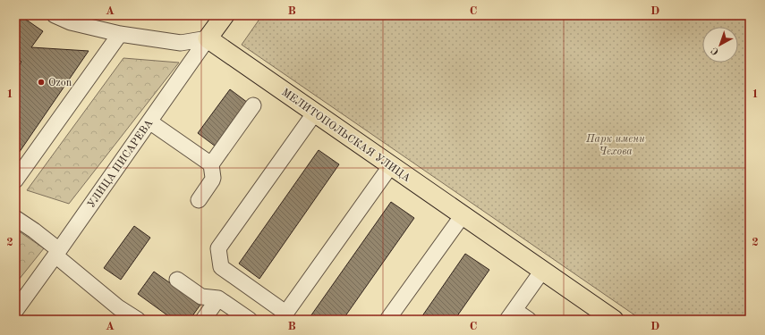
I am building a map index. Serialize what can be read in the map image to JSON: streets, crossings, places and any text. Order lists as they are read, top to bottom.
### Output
{
  "streets": {
    "main road": ["МЕЛИТОПОЛЬСКАЯ УЛИЦА", "УЛИЦА ПИСАРЕВА"]
  },
  "crossings": [
    ["МЕЛИТОПОЛЬСКАЯ УЛИЦА", "УЛИЦА ПИСАРЕВА"]
  ],
  "parks": ["Парк имени Чехова"],
  "places": ["Ozon"],
  "north": "bottom left",
  "grid": {
    "columns": [
      "A",
      "B",
      "C",
      "D"
    ],
    "rows": ["1", "2"]
  }
}
